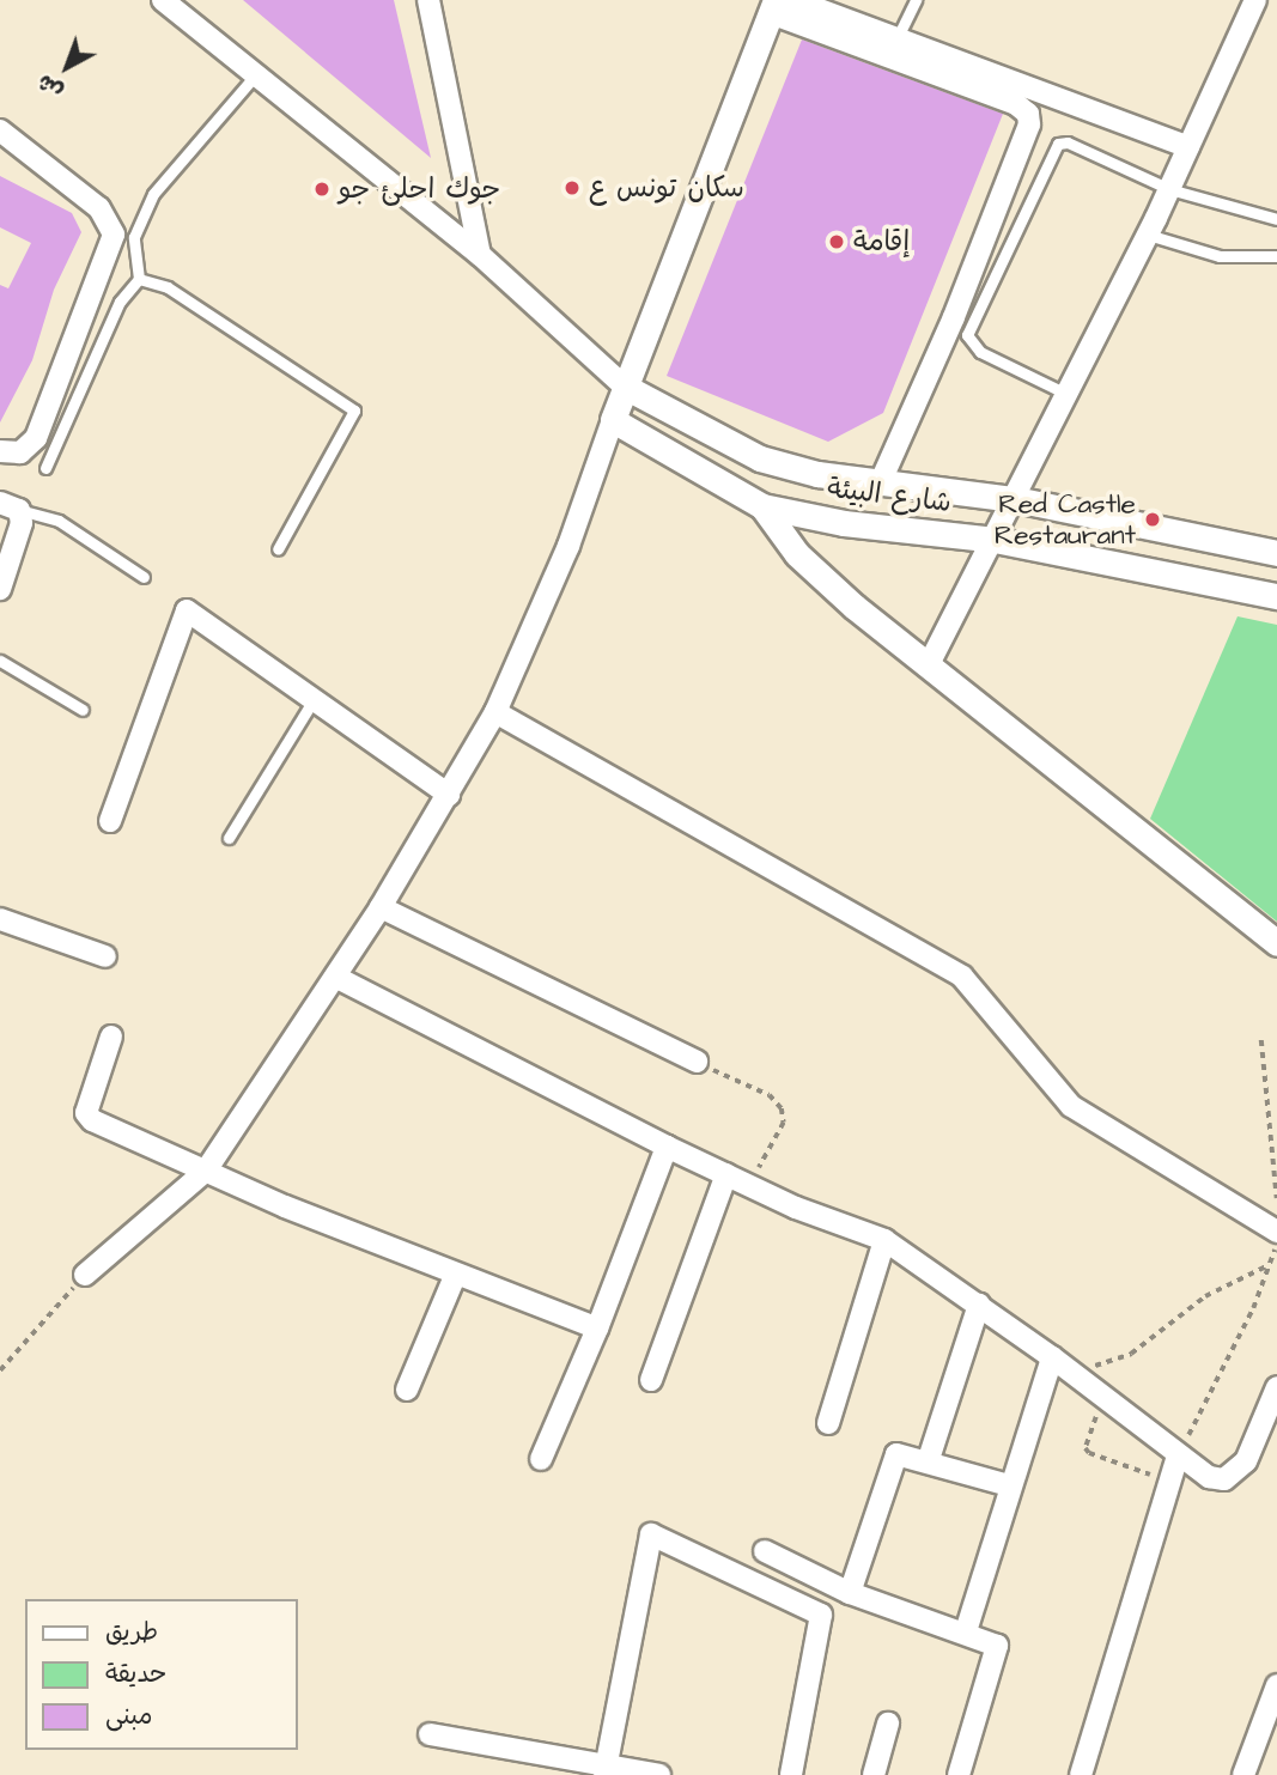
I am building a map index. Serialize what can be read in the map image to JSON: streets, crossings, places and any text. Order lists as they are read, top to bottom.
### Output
{
  "streets": {
    "street": ["شارع البيئة"]
  },
  "places": [
    "سكان تونس ع",
    "جوك احلئ جو",
    "إقامة",
    "Red Castle Restaurant"
  ],
  "legend": ["طريق", "حديقة", "مبنى"],
  "north": "bottom left"
}
